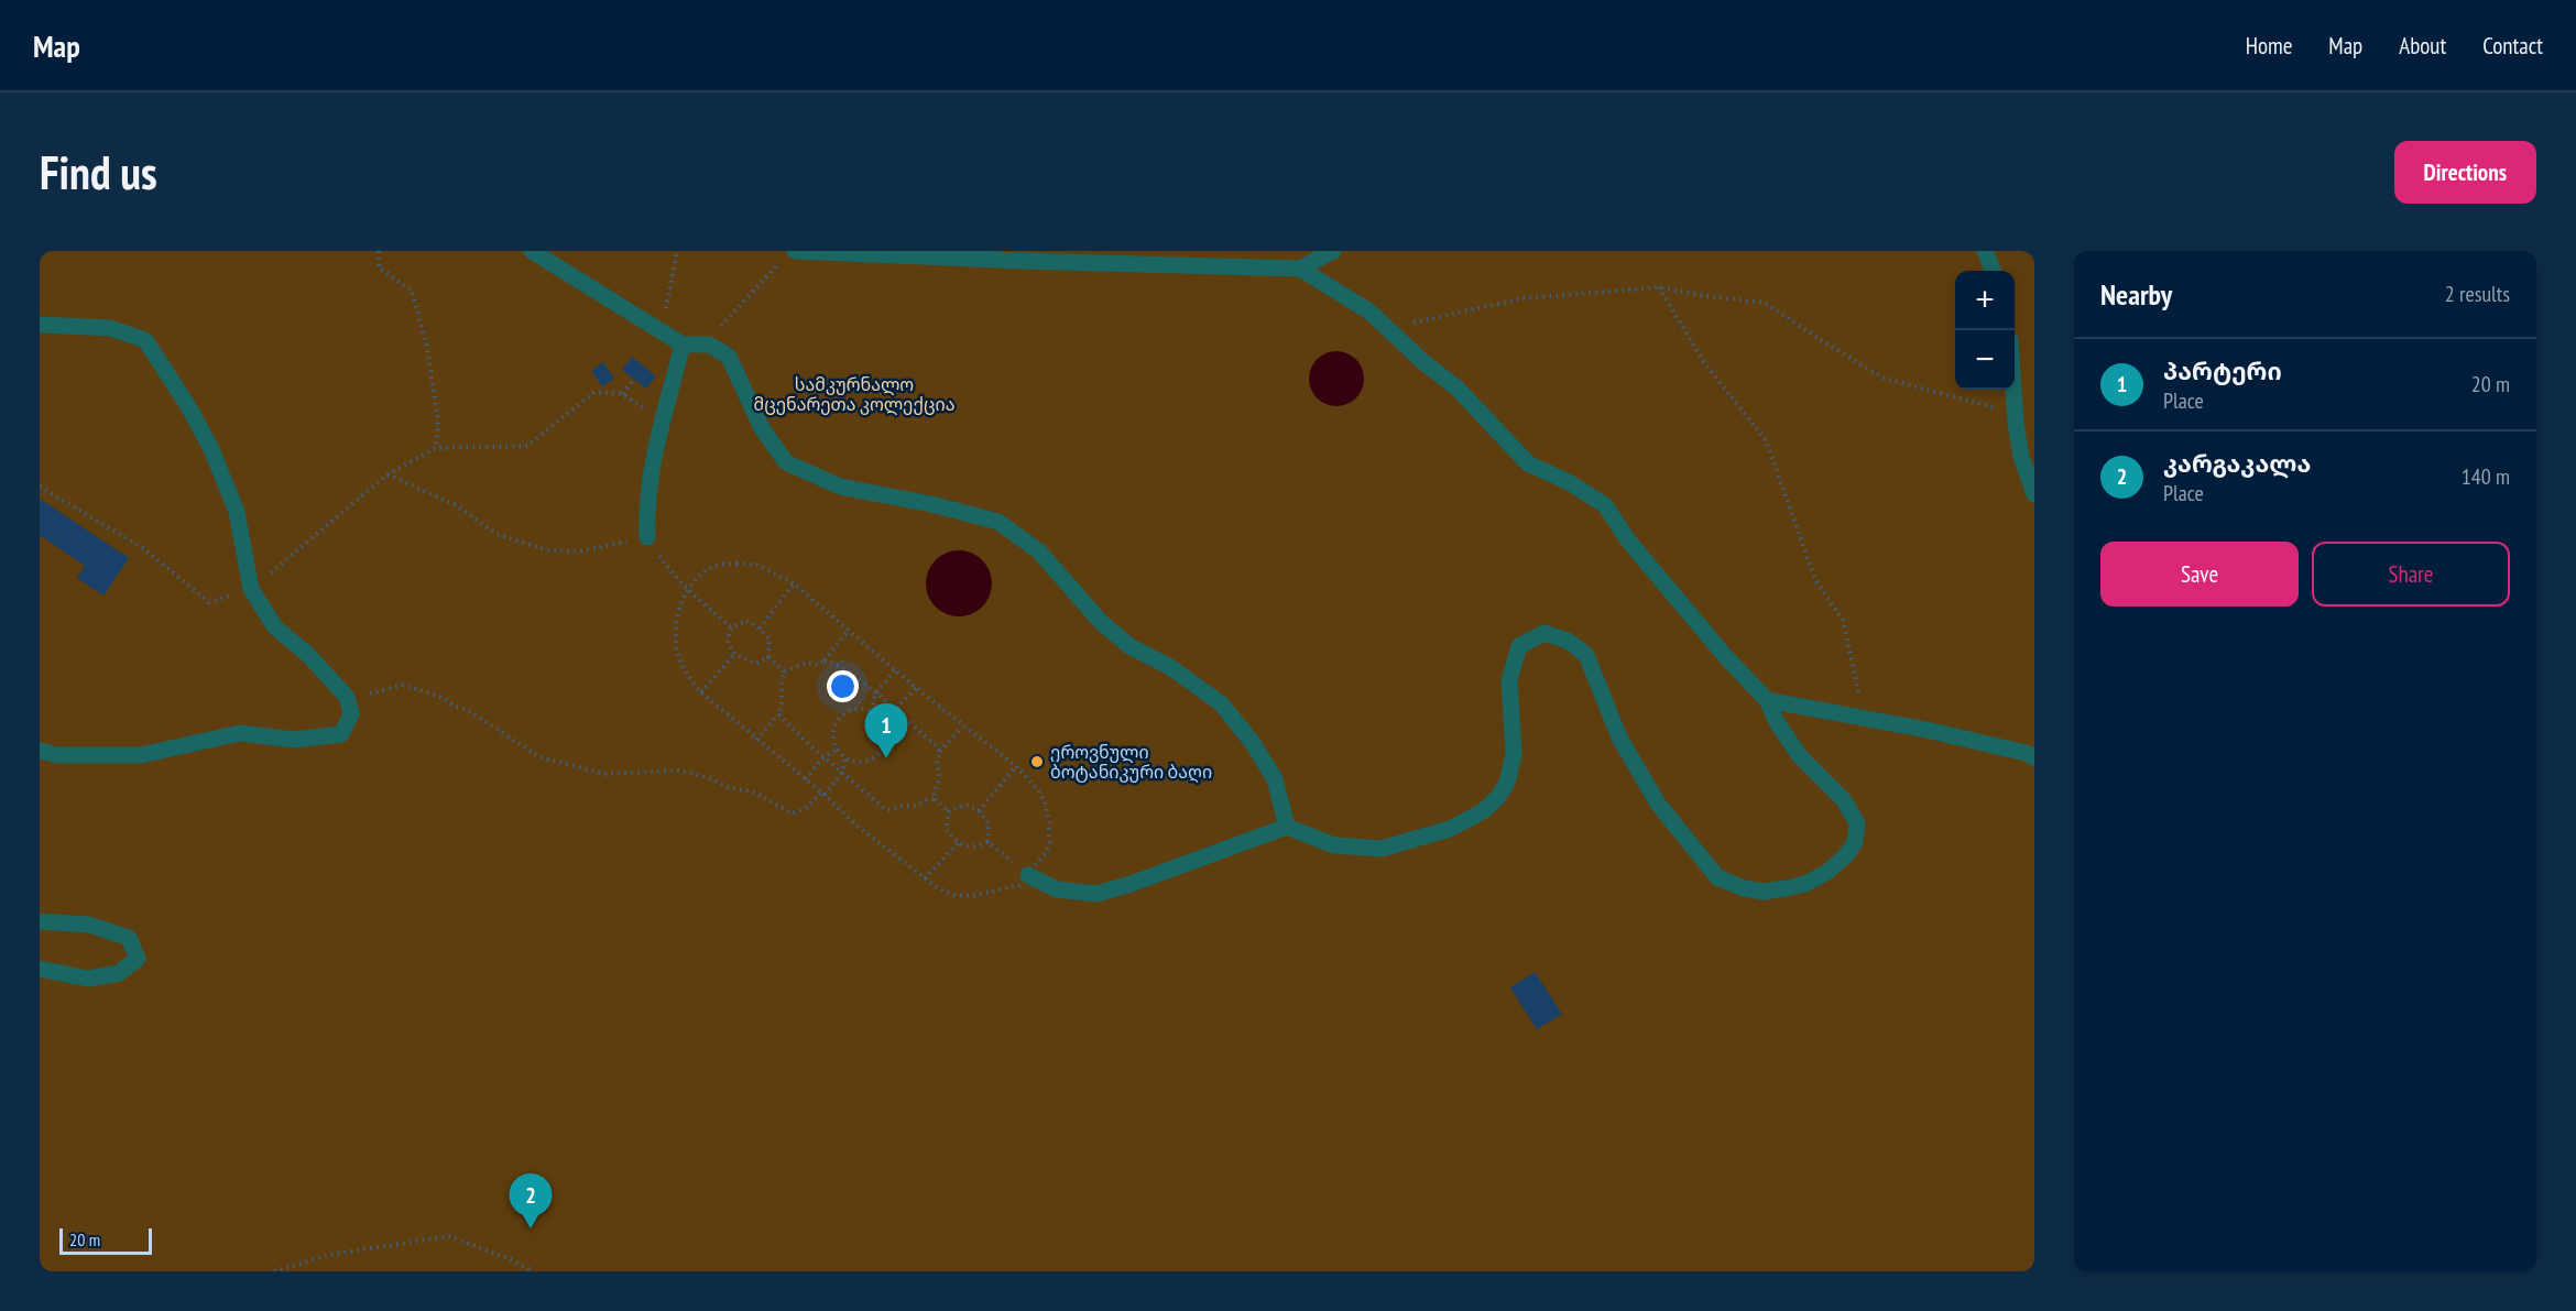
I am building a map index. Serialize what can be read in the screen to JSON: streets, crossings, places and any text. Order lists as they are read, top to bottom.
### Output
{
  "parks": ["სამკურნალო მცენარეთა კოლექცია"],
  "places": ["ეროვნული ბოტანიკური ბაღი"],
  "scale_bar": "20 m",
  "page": {
    "header": "Map",
    "nav": [
      "Home",
      "Map",
      "About",
      "Contact"
    ],
    "buttons": [
      "Directions",
      ["Save", "Share"]
    ],
    "title": "Find us",
    "heading": ["Nearby", "2 results"],
    "map_buttons": ["+", "−"],
    "list": [
      {
        "mark": "1",
        "name": "პარტერი",
        "note": "Place",
        "value": "20 m"
      },
      {
        "mark": "2",
        "name": "კარგაკალა",
        "note": "Place",
        "value": "140 m"
      }
    ],
    "pins": ["1", "2"],
    "scale": "20 m"
  }
}
